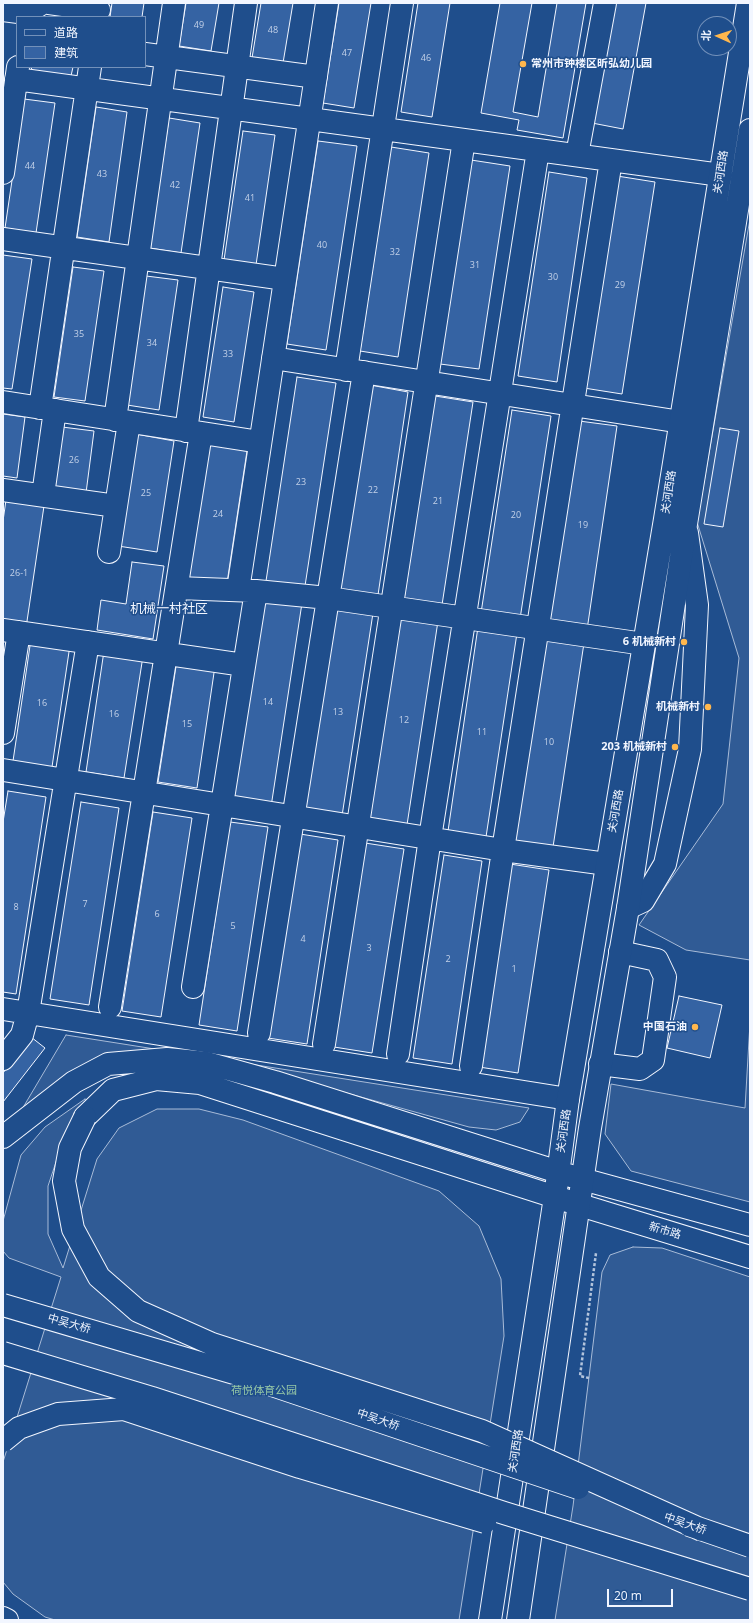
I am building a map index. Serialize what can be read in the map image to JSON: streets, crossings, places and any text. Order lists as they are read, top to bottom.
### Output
{
  "streets": {
    "main road": ["关河西路", "新市路", "中吴大桥"]
  },
  "crossings": [
    ["关河西路", "新市路"],
    ["新市路", "中吴大桥"]
  ],
  "districts": ["机械一村社区"],
  "parks": ["荷悦体育公园"],
  "places": [
    "常州市钟楼区昕弘幼儿园",
    "6 机械新村",
    "机械新村",
    "203 机械新村",
    "中国石油"
  ],
  "house_numbers": [
    "49",
    "48",
    "47",
    "46",
    "44",
    "43",
    "42",
    "41",
    "40",
    "32",
    "31",
    "30",
    "29",
    "35",
    "34",
    "33",
    "26",
    "23",
    "22",
    "25",
    "21",
    "24",
    "20",
    "19",
    "26-1",
    "14",
    "16",
    "13",
    "16",
    "12",
    "15",
    "11",
    "10",
    "7",
    "8",
    "6",
    "5",
    "4",
    "3",
    "2",
    "1"
  ],
  "legend": ["道路", "建筑"],
  "scale_bar": "20 m",
  "north": "left"
}
